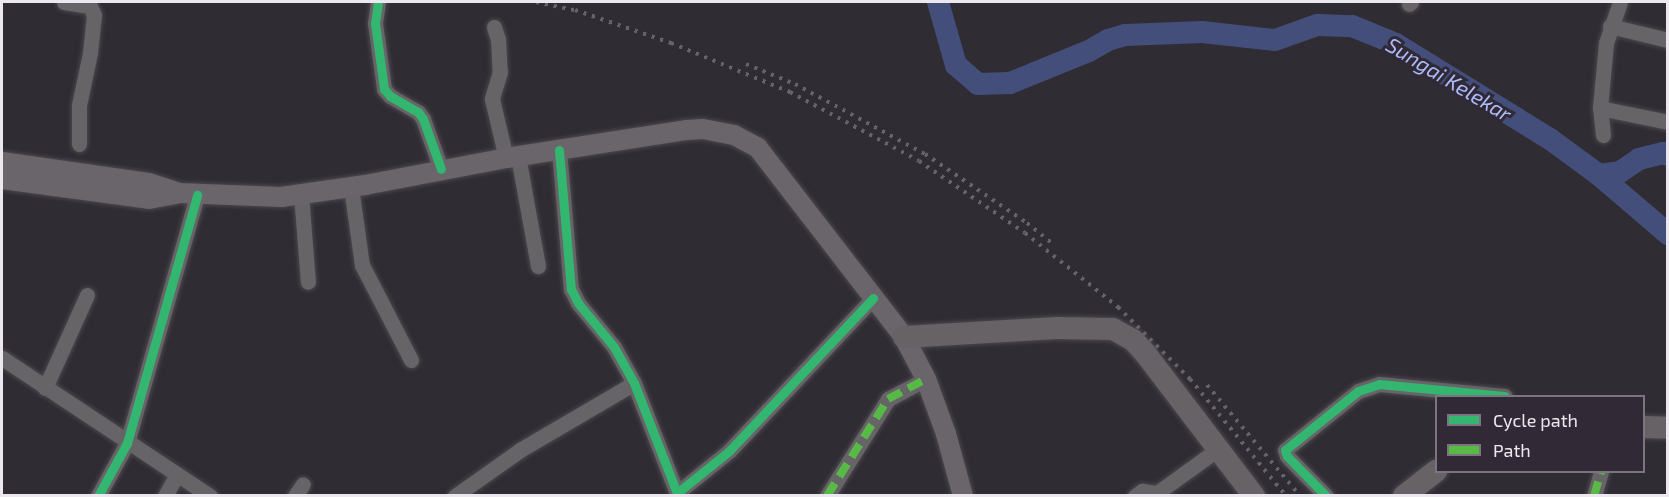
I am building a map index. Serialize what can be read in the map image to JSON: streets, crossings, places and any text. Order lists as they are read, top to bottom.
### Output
{
  "water": ["Sungai Kelekar"],
  "legend": ["Cycle path", "Path"]
}
